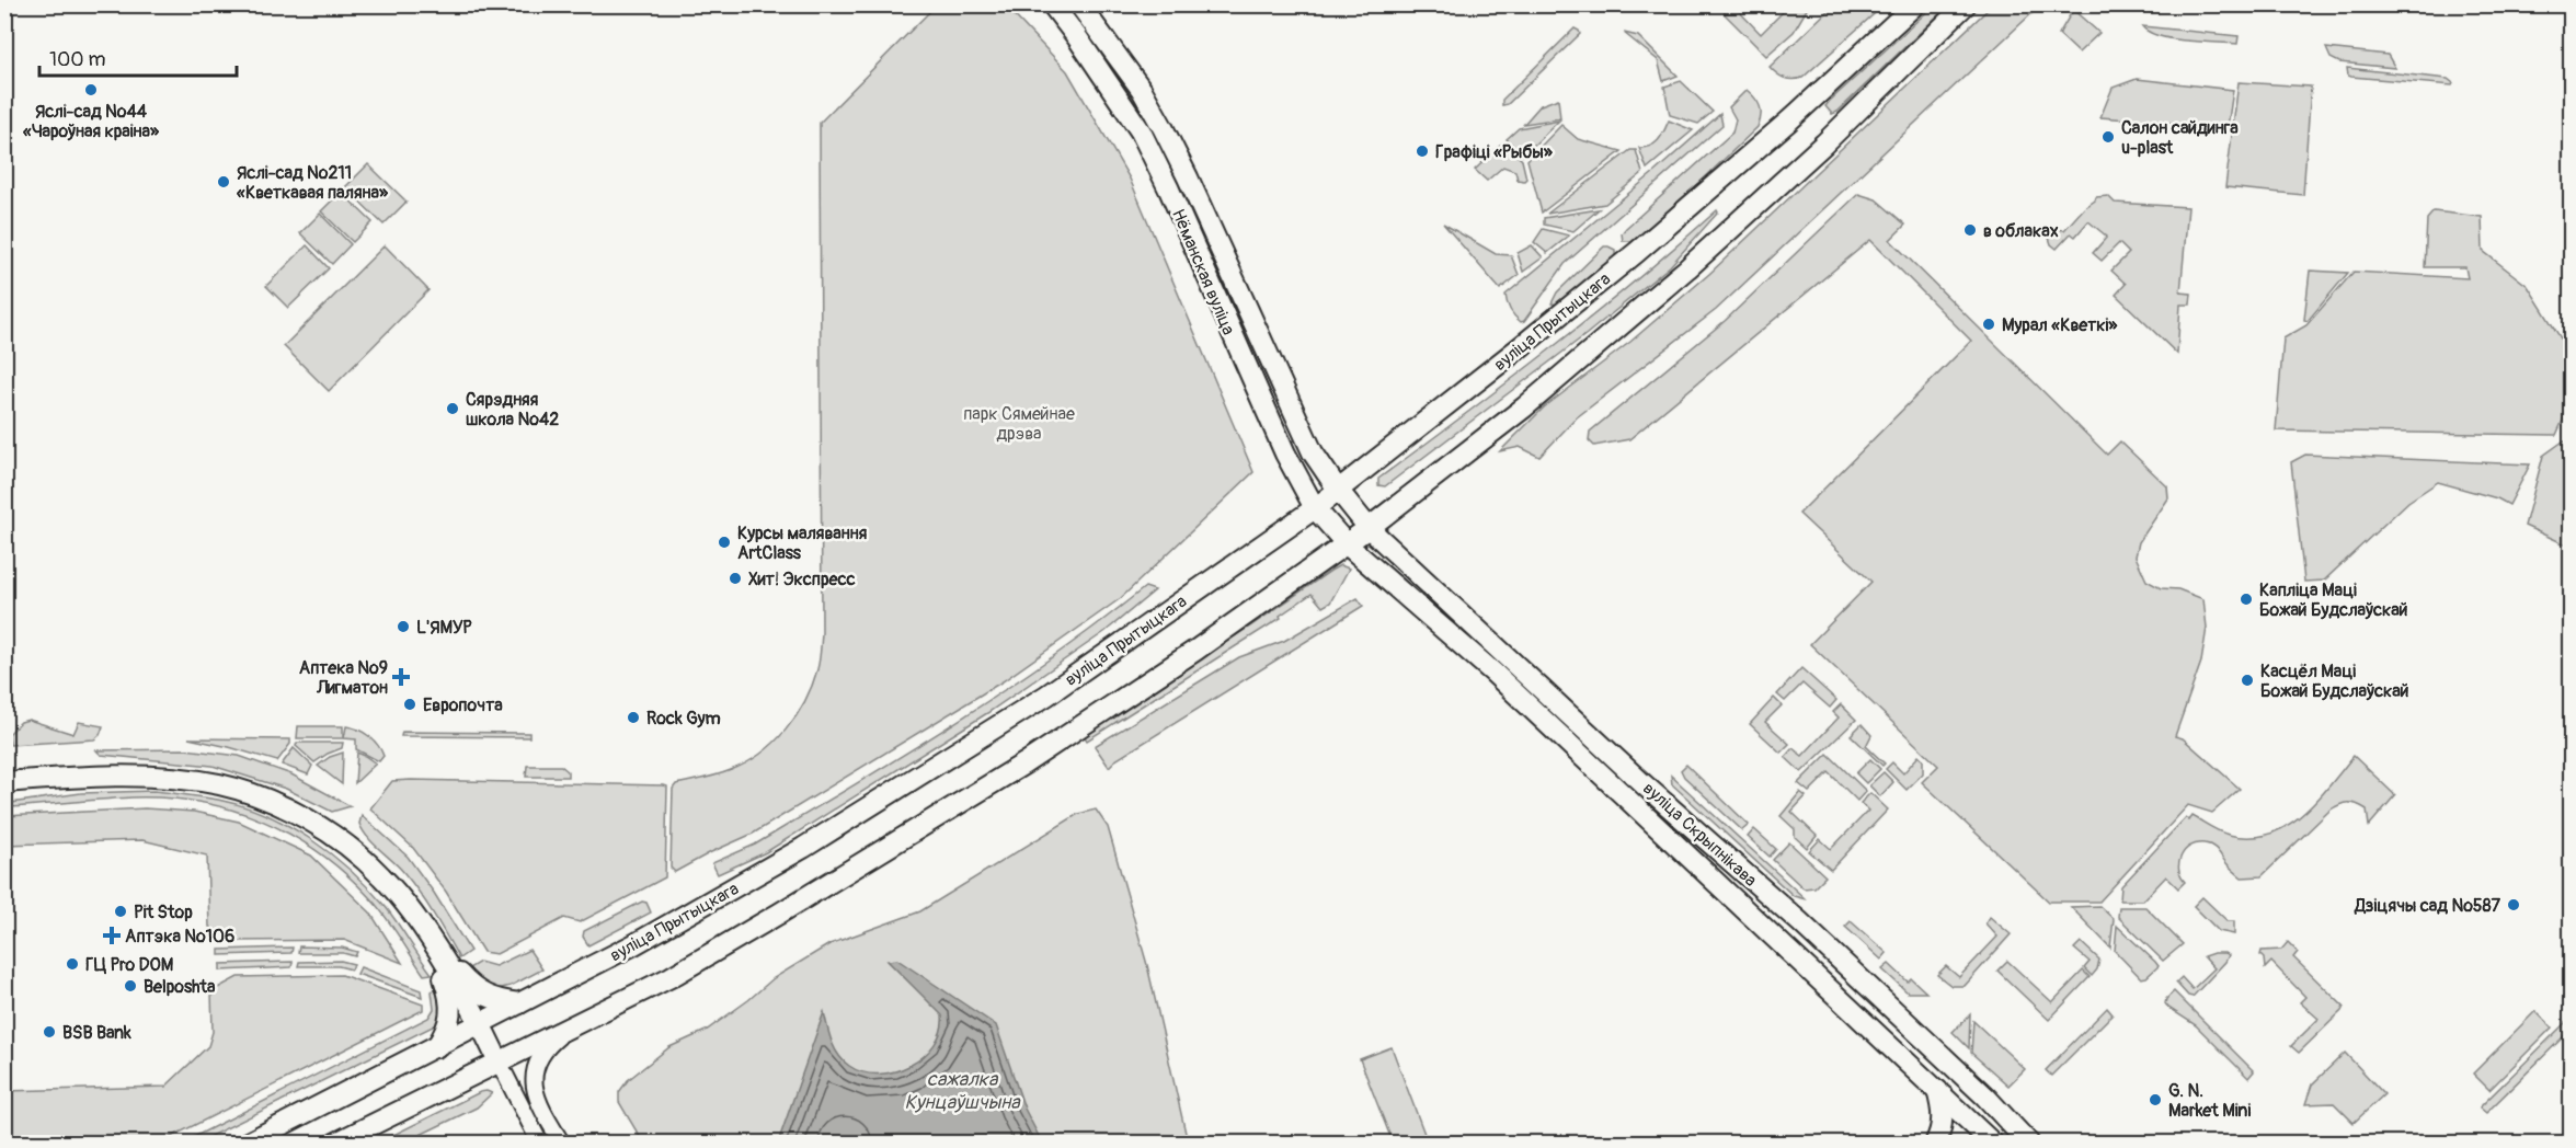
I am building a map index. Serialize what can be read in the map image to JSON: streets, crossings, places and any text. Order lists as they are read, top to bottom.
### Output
{
  "streets": {
    "main road": ["Нёманская вуліца", "вуліца Прытыцкага", "вуліца Скрыпнікава"]
  },
  "crossings": [
    ["Нёманская вуліца", "вуліца Прытыцкага"],
    ["Нёманская вуліца", "вуліца Скрыпнікава"]
  ],
  "water": ["сажалка Кунцаўшчына"],
  "parks": ["парк Сямейнае дрэва"],
  "places": {
    "other": [
      "Яслі-сад №44 «Чароўная краіна»",
      "Салон сайдинга u-plast",
      "Графіці «Рыбы»",
      "Яслі-сад №211 «Кветкавая паляна»",
      "в облаках",
      "Мурал «Кветкі»",
      "Сярэдняя школа №42",
      "Курсы малявання ArtClass",
      "Хит! Экспресс",
      "Капліца Маці Божай Будслаўскай",
      "L'ЯМУР",
      "Касцёл Маці Божай Будслаўскай",
      "Европочта",
      "Rock Gym",
      "Дзіцячы сад №587",
      "Pit Stop",
      "ГЦ Pro DOM",
      "Belposhta",
      "BSB Bank",
      "G. N. Market Mini"
    ],
    "health": ["Аптека №9 Лигматон", "Аптэка №106"]
  },
  "scale_bar": "100 m"
}
